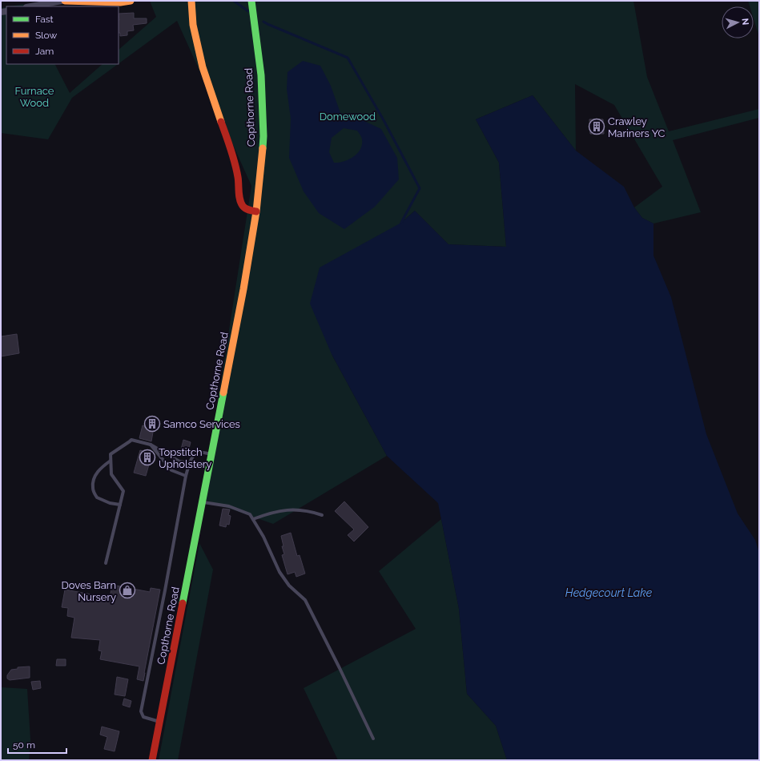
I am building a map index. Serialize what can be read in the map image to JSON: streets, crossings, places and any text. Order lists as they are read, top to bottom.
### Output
{
  "streets": {
    "main road": ["Copthorne Road"]
  },
  "water": ["Hedgecourt Lake"],
  "parks": ["Furnace Wood", "Domewood"],
  "places": {
    "building": ["Crawley Mariners YC", "Samco Services", "Topstitch Upholstery"],
    "shop": ["Doves Barn Nursery"]
  },
  "legend": ["Fast", "Slow", "Jam"],
  "scale_bar": "50 m",
  "north": "right"
}
